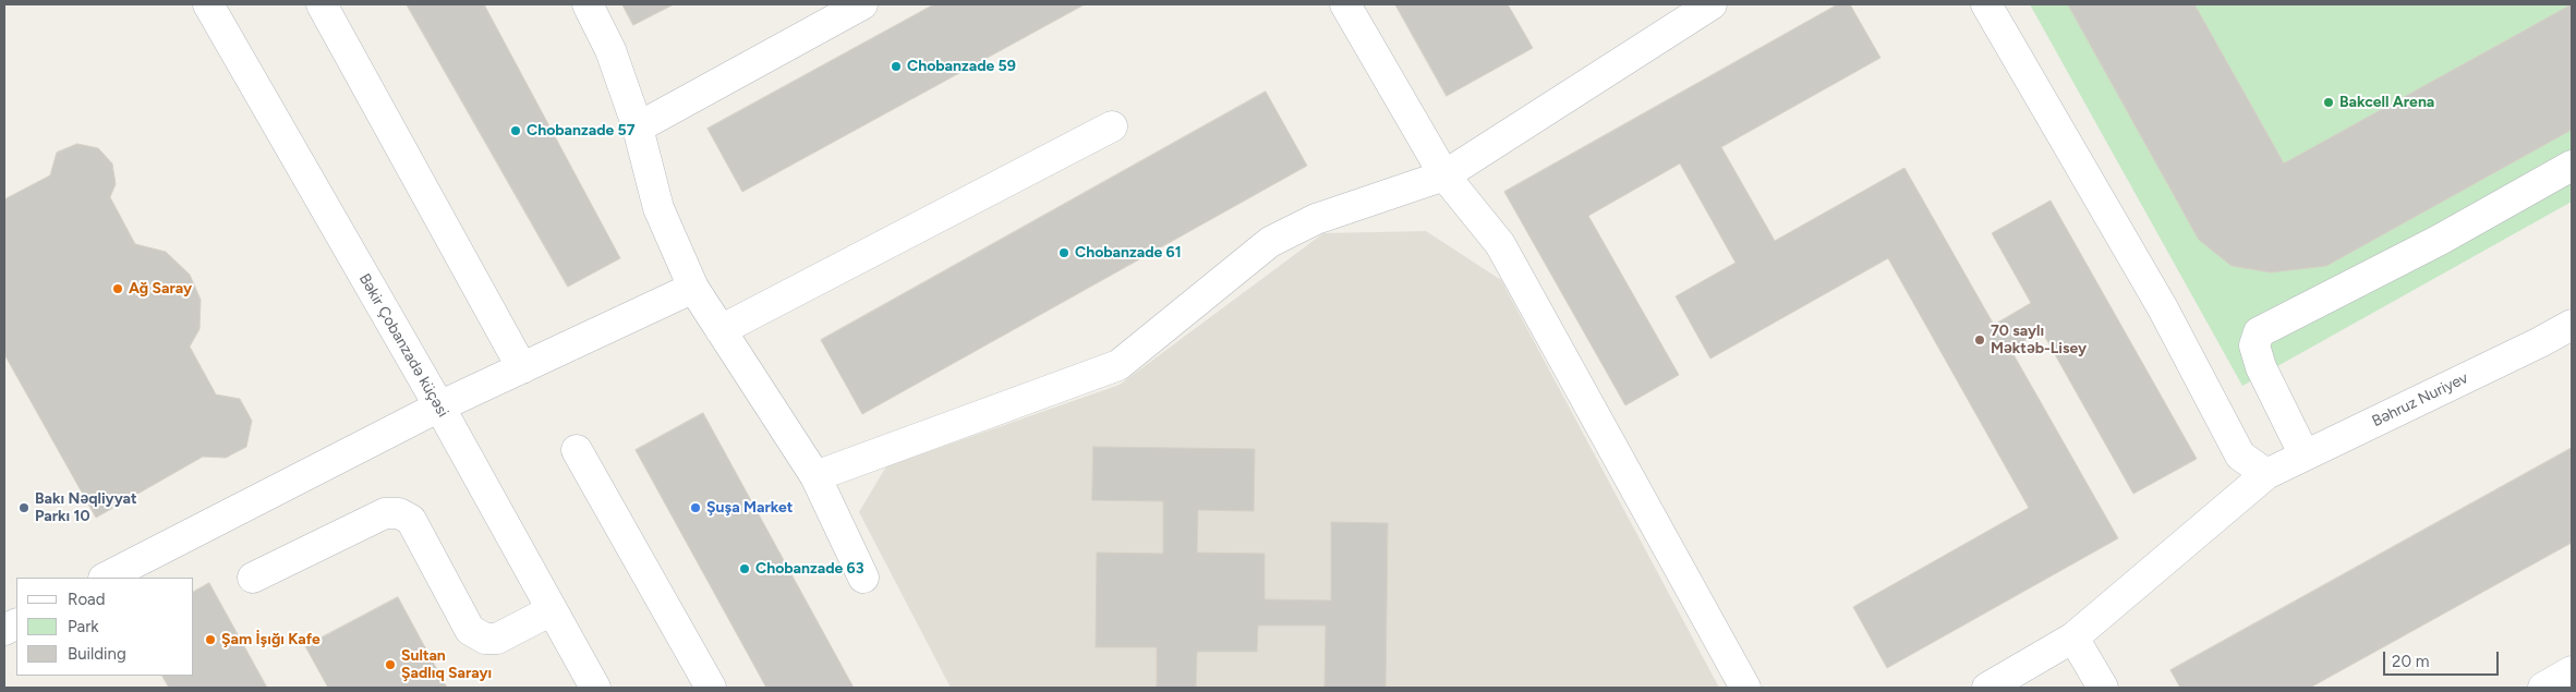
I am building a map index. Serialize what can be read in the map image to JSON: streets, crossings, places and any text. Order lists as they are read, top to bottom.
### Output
{
  "streets": {
    "street": ["Bəkir Çobanzadə küçəsi", "Bəhruz Nuriyev"]
  },
  "places": [
    "Chobanzade 59",
    "Bakcell Arena",
    "Chobanzade 57",
    "Chobanzade 61",
    "Ağ Saray",
    "70 saylı Məktəb-Lisey",
    "Bakı Nəqliyyat Parkı 10",
    "Şuşa Market",
    "Chobanzade 63",
    "Şam İşığı Kafe",
    "Sultan Şadlıq Sarayı"
  ],
  "legend": ["Road", "Park", "Building"],
  "scale_bar": "20 m"
}
